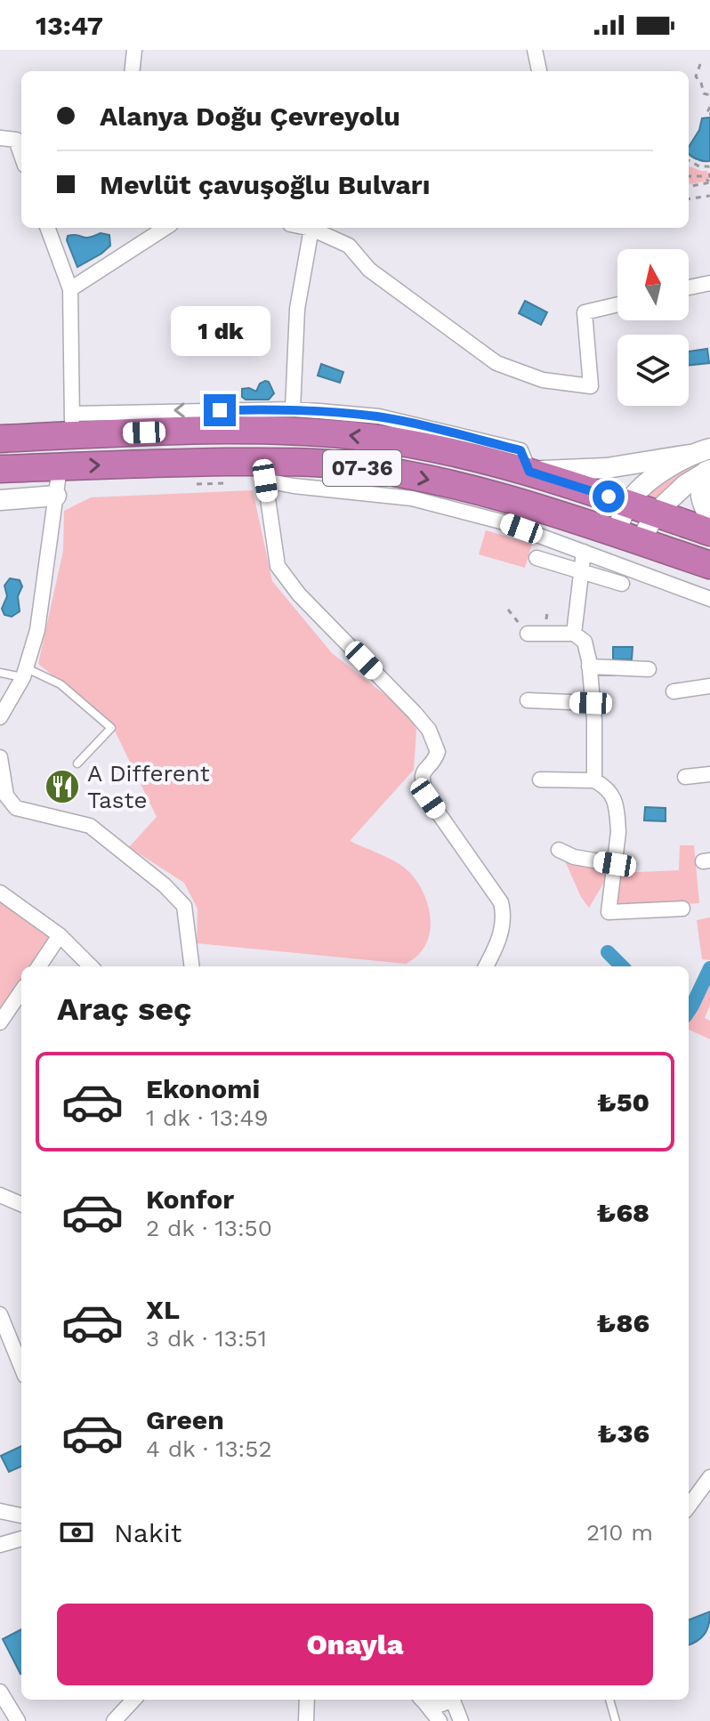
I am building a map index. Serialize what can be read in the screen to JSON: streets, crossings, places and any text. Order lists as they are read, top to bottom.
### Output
{
  "streets": {
    "highway": ["07-36"]
  },
  "places": {
    "restaurant": ["A Different Taste"]
  },
  "north": "top",
  "page": {
    "status": "13:47",
    "banner": ["Alanya Doğu Çevreyolu", "Mevlüt çavuşoğlu Bulvarı"],
    "bubble": "1 dk",
    "heading": "Araç seç",
    "list": [
      {
        "name": "Ekonomi",
        "note": "1 dk · 13:49",
        "value": "₺50"
      },
      {
        "name": "Konfor",
        "note": "2 dk · 13:50",
        "value": "₺68"
      },
      {
        "name": "XL",
        "note": "3 dk · 13:51",
        "value": "₺86"
      },
      {
        "name": "Green",
        "note": "4 dk · 13:52",
        "value": "₺36"
      }
    ],
    "pay": ["Nakit", "210 m"],
    "buttons": "Onayla"
  }
}
